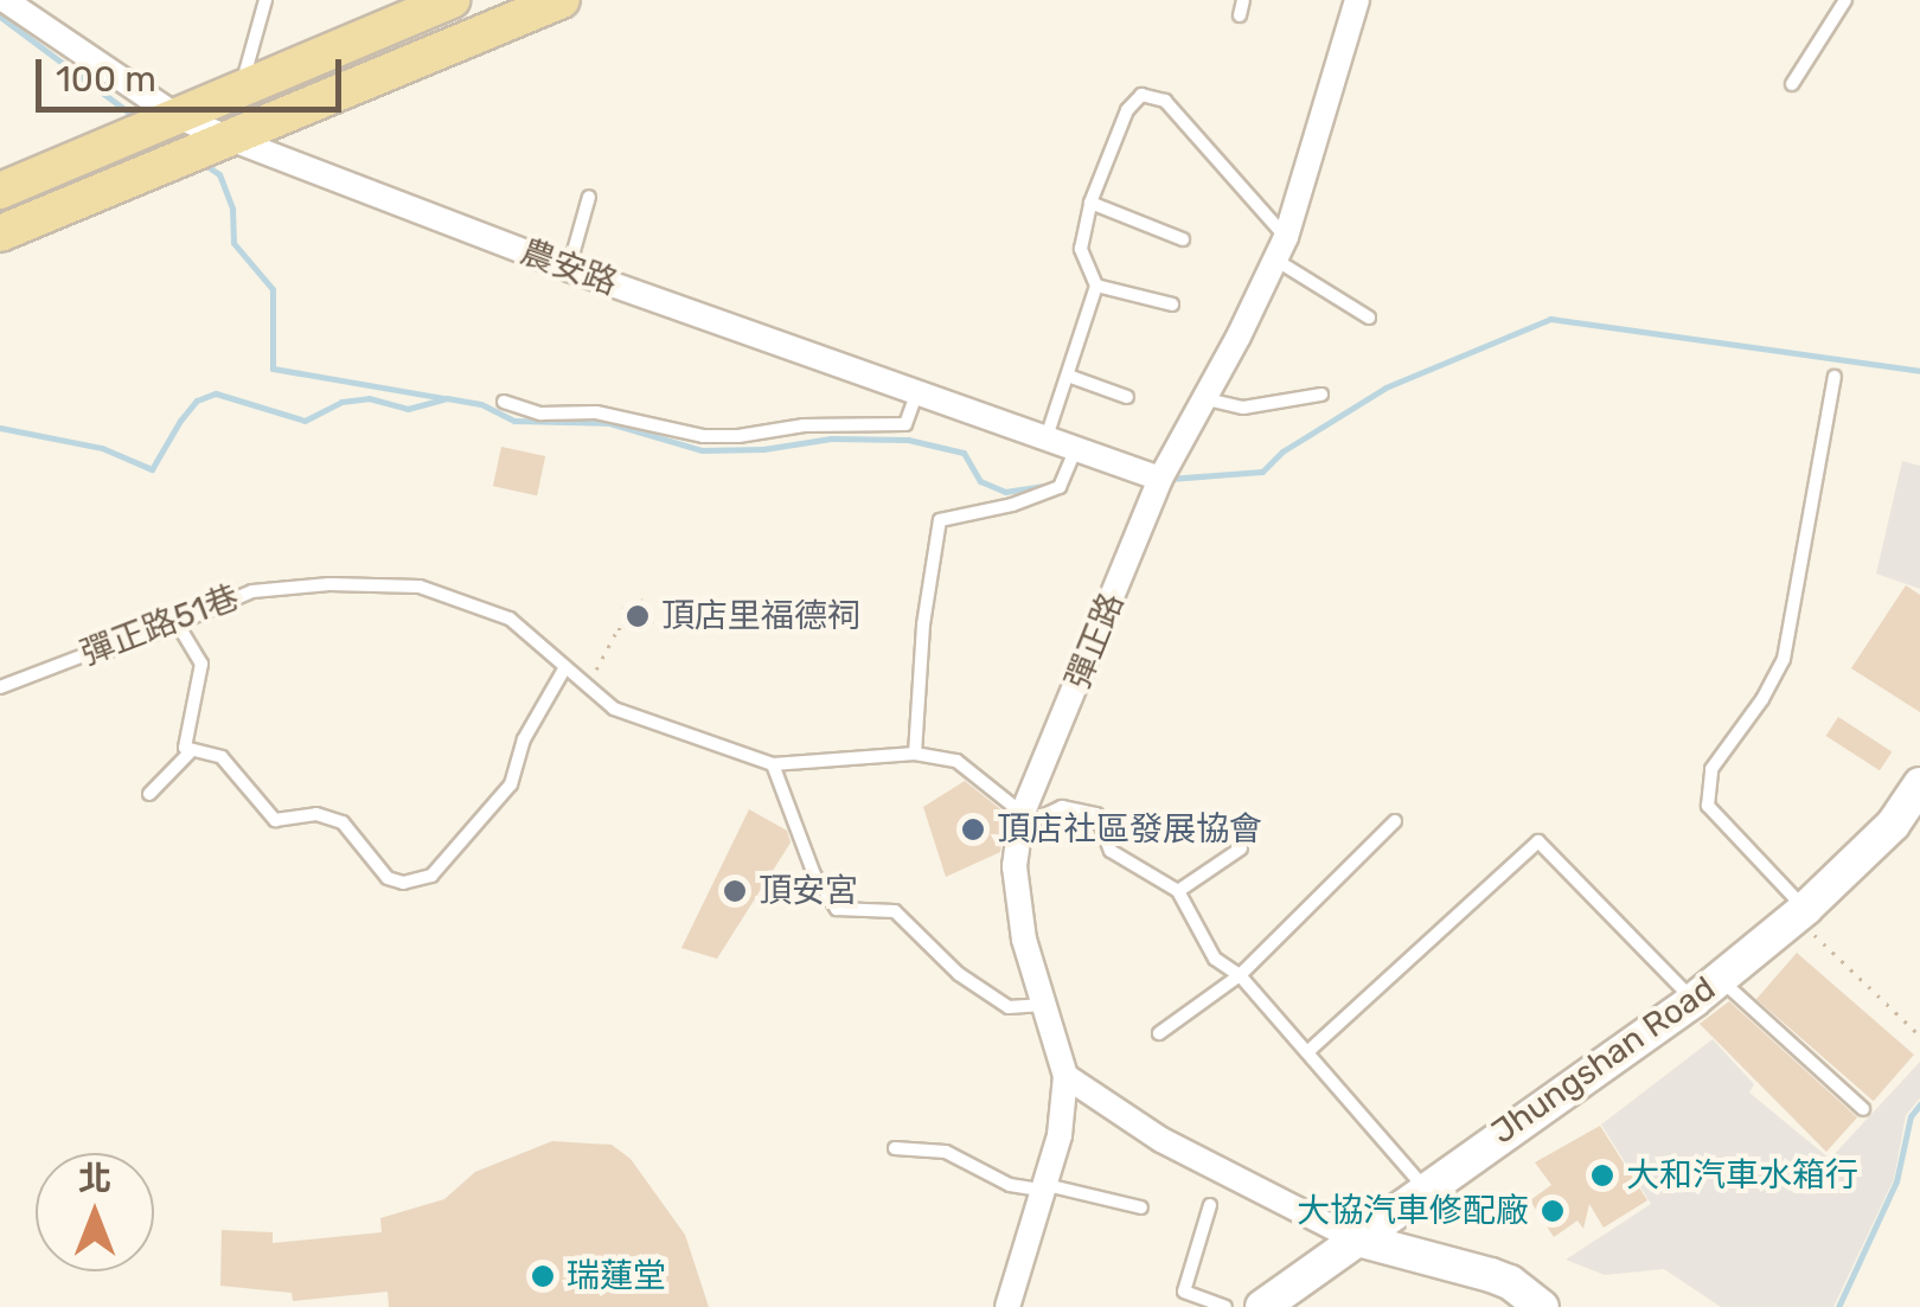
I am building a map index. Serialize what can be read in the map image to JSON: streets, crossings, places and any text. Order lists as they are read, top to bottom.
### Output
{
  "streets": {
    "street": ["農安路", "彈正路", "Jhungshan Road"],
    "lane": ["彈正路51巷"]
  },
  "crossings": [
    ["農安路", "彈正路"],
    ["彈正路51巷", "彈正路"]
  ],
  "places": [
    "頂店里福德祠",
    "頂店社區發展協會",
    "頂安宮",
    "大和汽車水箱行",
    "大協汽車修配廠",
    "瑞蓮堂"
  ],
  "scale_bar": "100 m",
  "north": "top"
}
